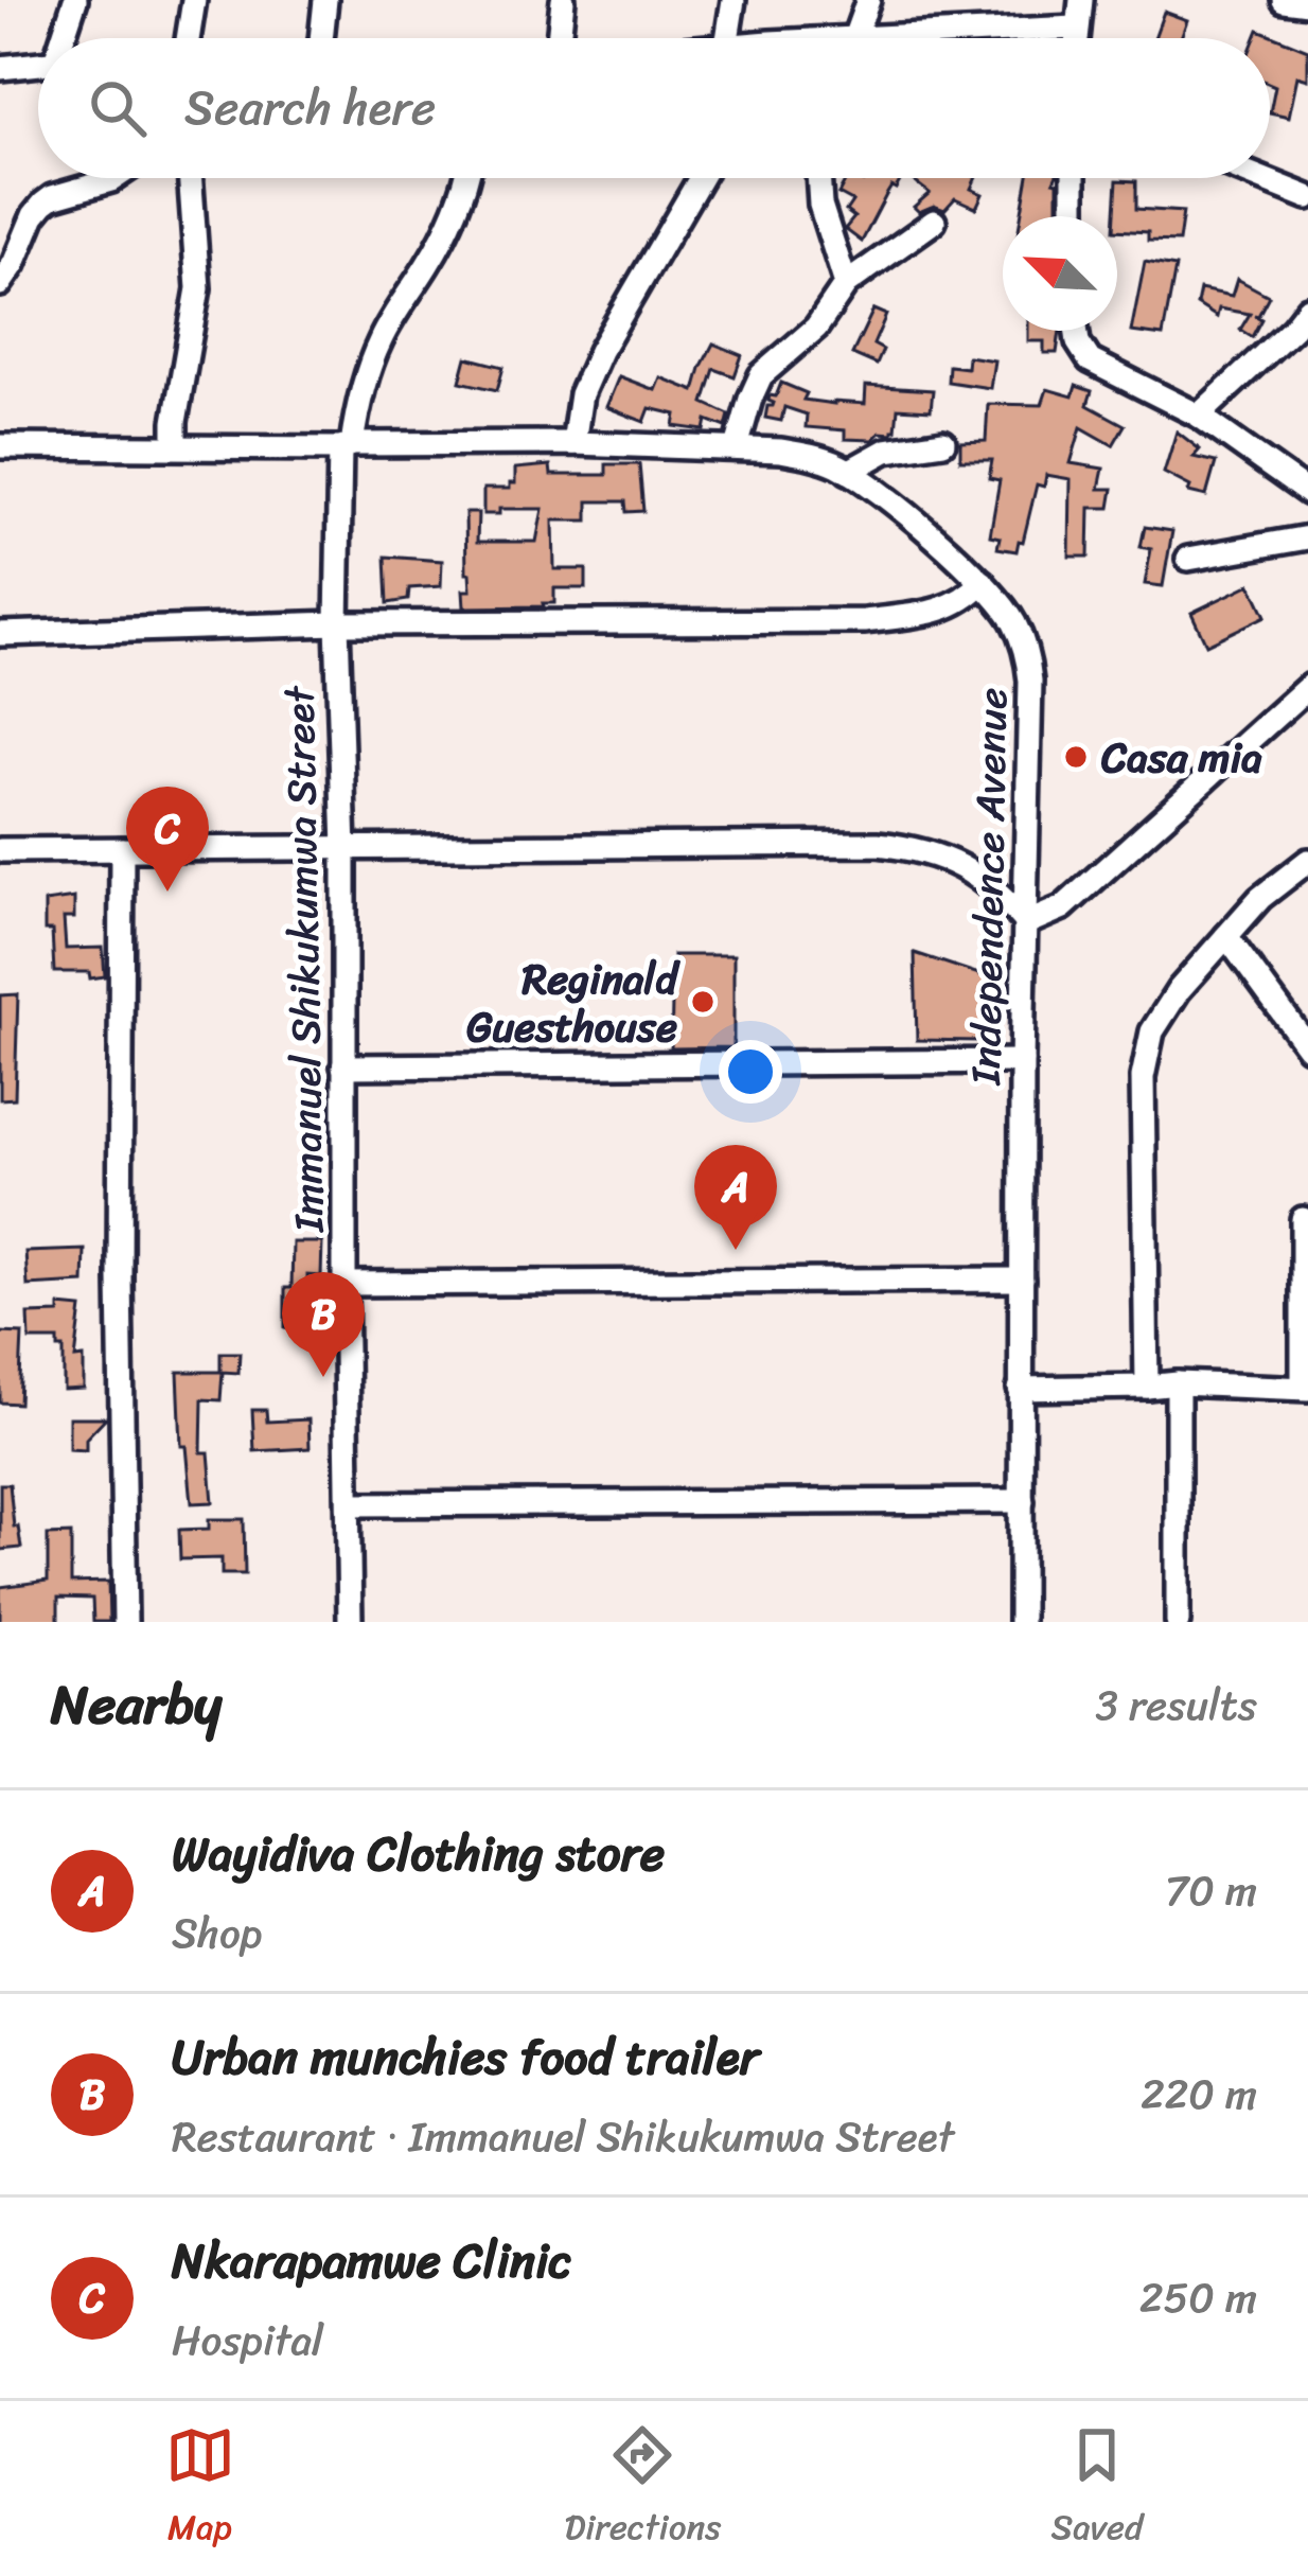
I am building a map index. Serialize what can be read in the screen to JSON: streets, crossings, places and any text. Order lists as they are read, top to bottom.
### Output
{
  "streets": {
    "street": ["Independence Avenue", "Immanuel Shikukumwa Street"]
  },
  "crossings": [
    ["Independence Avenue", "Immanuel Shikukumwa Street"]
  ],
  "places": ["Casa mia", "Reginald Guesthouse"],
  "north": "top left",
  "page": {
    "search": "Search here",
    "pins": ["C", "A", "B"],
    "heading": ["Nearby", "3 results"],
    "list": [
      {
        "mark": "A",
        "name": "Wayidiva Clothing store",
        "note": "Shop",
        "value": "70 m"
      },
      {
        "mark": "B",
        "name": "Urban munchies food trailer",
        "note": "Restaurant · Immanuel Shikukumwa Street",
        "value": "220 m"
      },
      {
        "mark": "C",
        "name": "Nkarapamwe Clinic",
        "note": "Hospital",
        "value": "250 m"
      }
    ],
    "nav": ["Map", "Directions", "Saved"]
  }
}
